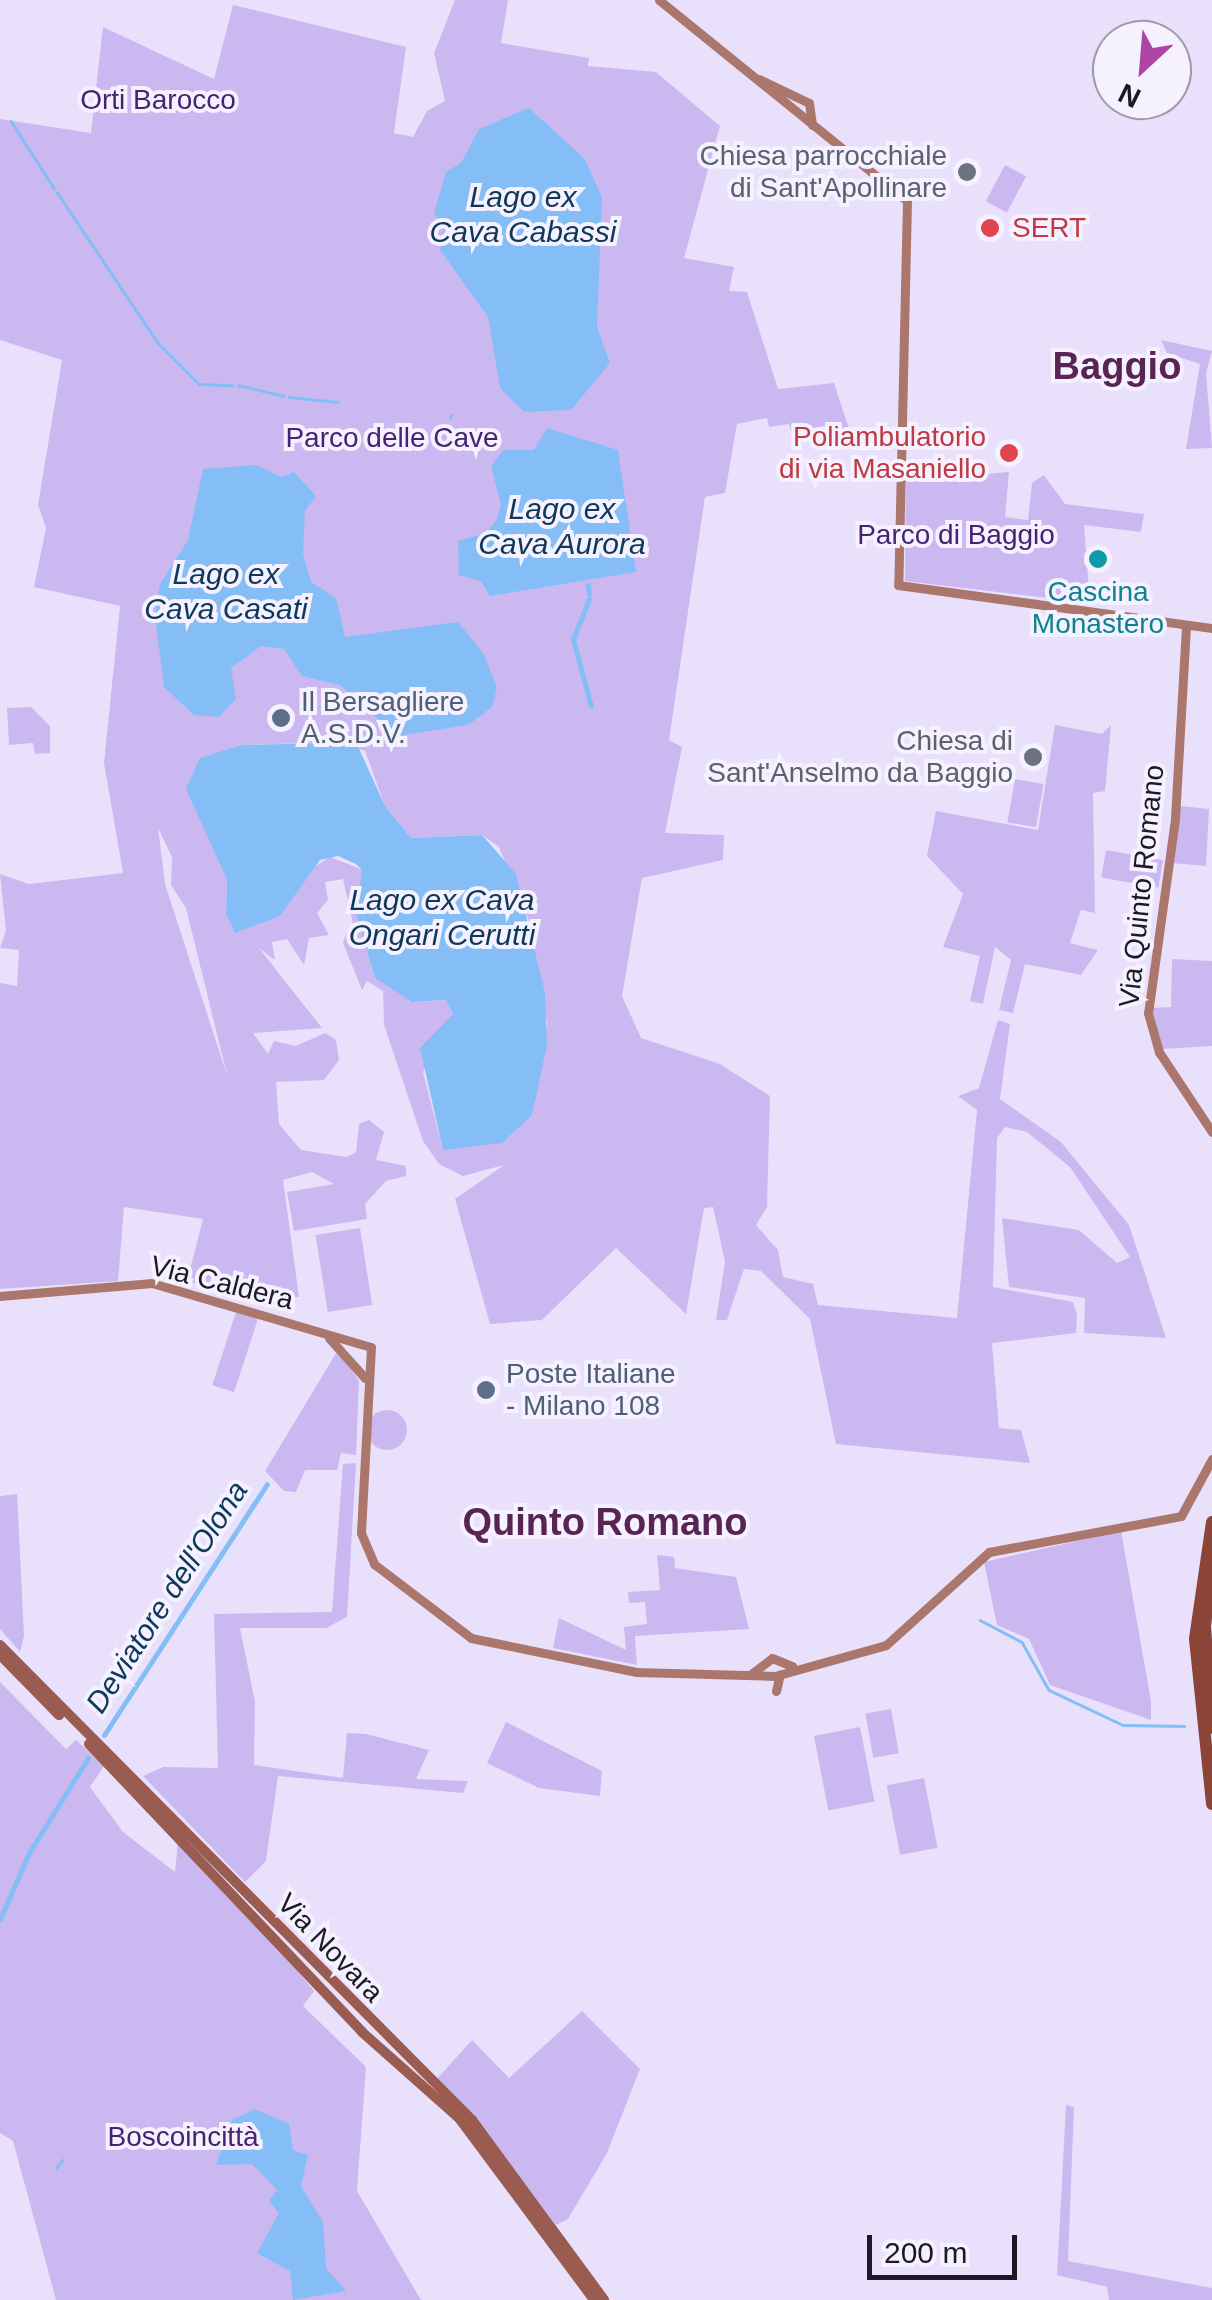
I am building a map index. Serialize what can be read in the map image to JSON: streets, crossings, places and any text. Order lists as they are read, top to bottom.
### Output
{
  "streets": {
    "main road": ["Via Novara"],
    "street": ["Via Quinto Romano", "Via Caldera"]
  },
  "districts": ["Baggio", "Quinto Romano"],
  "water": [
    "Lago ex Cava Cabassi",
    "Lago ex Cava Aurora",
    "Lago ex Cava Casati",
    "Lago ex Cava Ongari Cerutti",
    "Deviatore dell'Olona"
  ],
  "parks": [
    "Orti Barocco",
    "Parco delle Cave",
    "Parco di Baggio",
    "Boscoincittà"
  ],
  "places": [
    "Chiesa parrocchiale di Sant'Apollinare",
    "SERT",
    "Poliambulatorio di via Masaniello",
    "Cascina Monastero",
    "Il Bersagliere A.S.D.V.",
    "Chiesa di Sant'Anselmo da Baggio",
    "Poste Italiane - Milano 108"
  ],
  "scale_bar": "200 m",
  "north": "bottom left"
}
